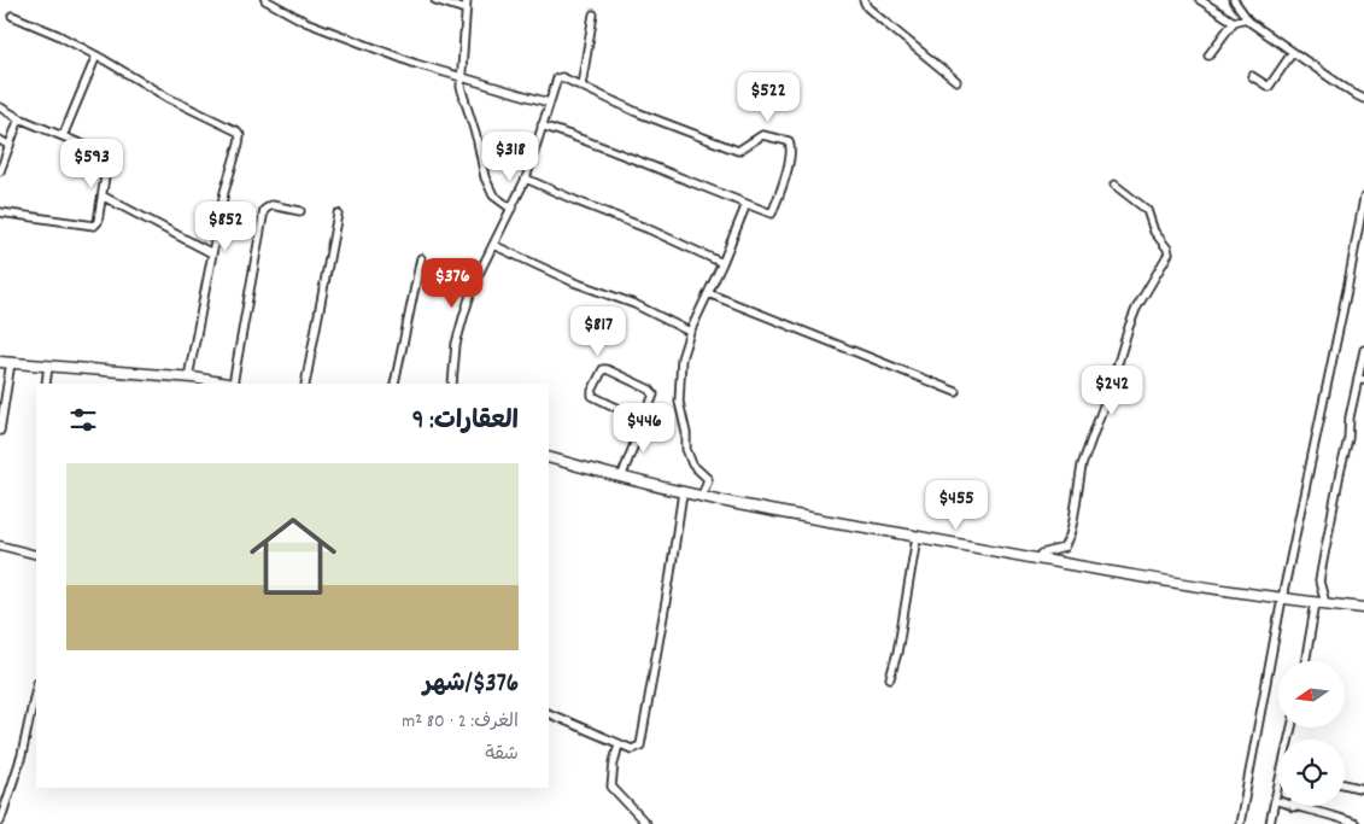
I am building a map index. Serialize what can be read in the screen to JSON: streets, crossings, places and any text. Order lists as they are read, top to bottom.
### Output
{
  "north": "left",
  "page": {
    "price": [
      "$522",
      "$318",
      "$593",
      "$852",
      "$376",
      "$817",
      "$242",
      "$446",
      "$455"
    ],
    "heading": "العقارات: 9",
    "list": [
      {
        "name": "$376/شهر",
        "note": "الغرف: 2 · 80 m² · شقة"
      }
    ]
  }
}
